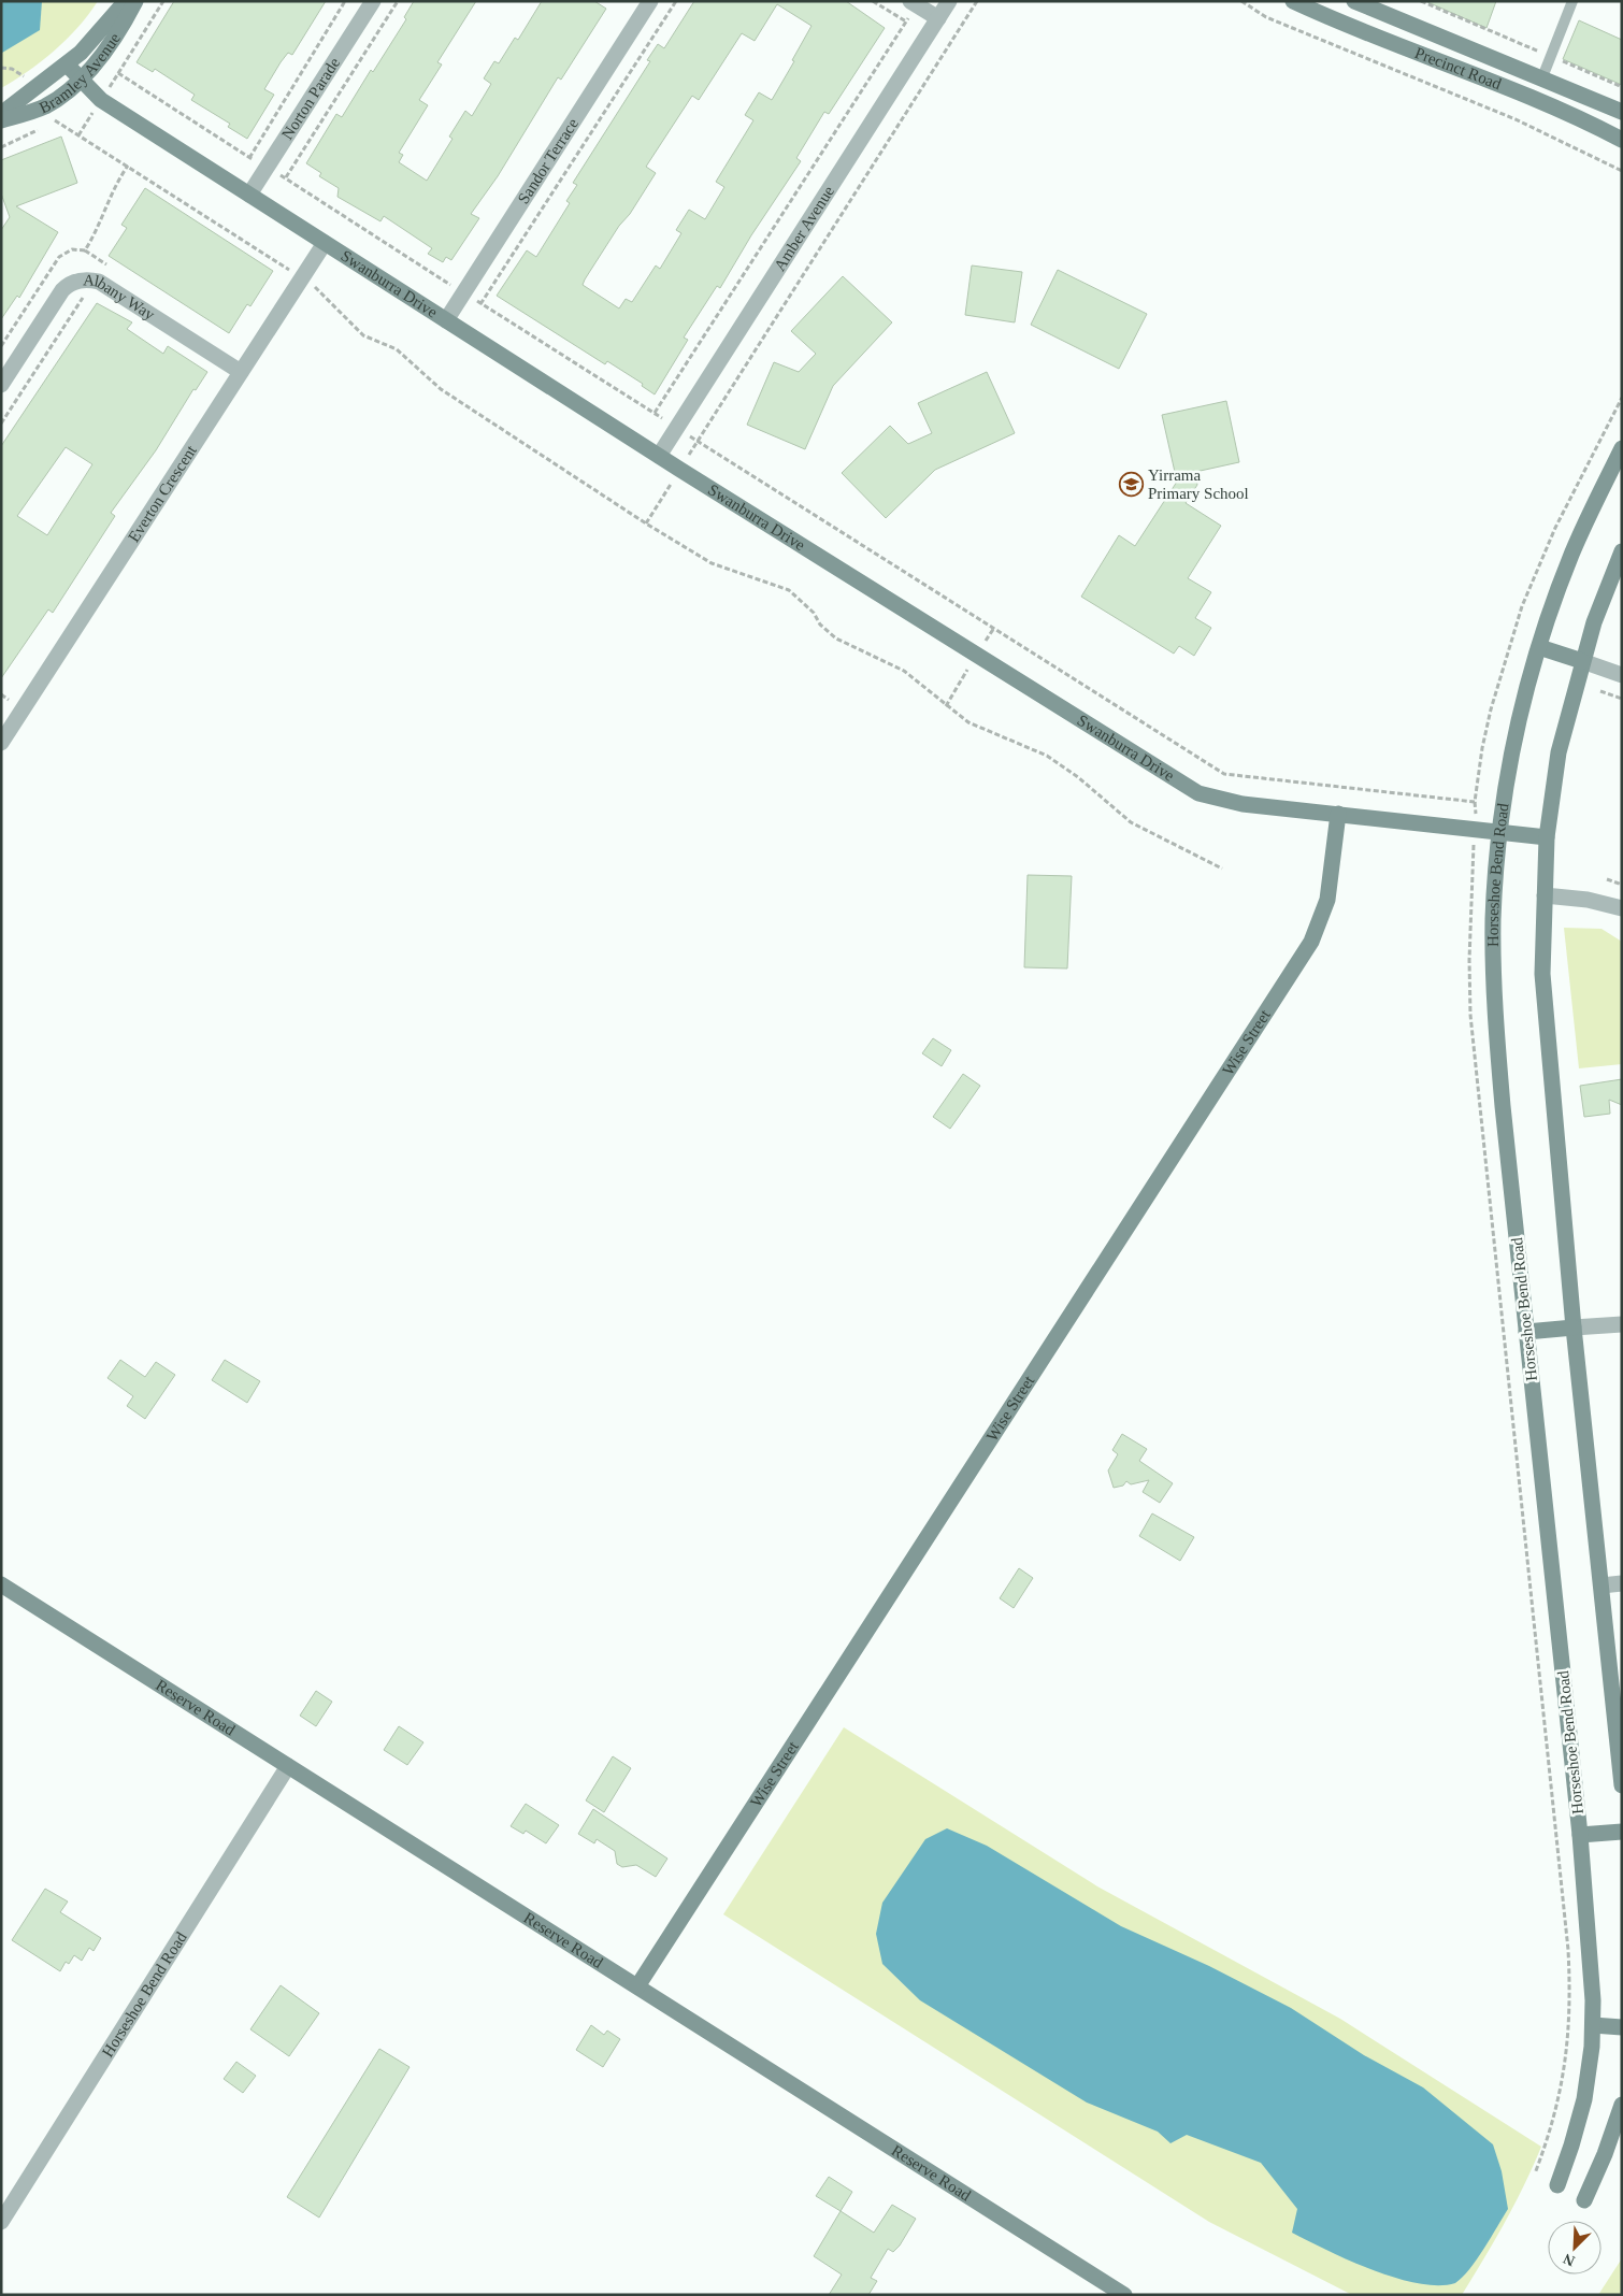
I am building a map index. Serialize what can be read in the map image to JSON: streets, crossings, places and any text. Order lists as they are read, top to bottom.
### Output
{
  "streets": {
    "street": [
      "Precinct Road",
      "Bramley Avenue",
      "Norton Parade",
      "Sandor Terrace",
      "Amber Avenue",
      "Swanburra Drive",
      "Albany Way",
      "Everton Crescent",
      "Horseshoe Bend Road",
      "Wise Street",
      "Reserve Road"
    ]
  },
  "crossings": [
    ["Bramley Avenue", "Swanburra Drive"],
    ["Norton Parade", "Swanburra Drive"],
    ["Sandor Terrace", "Swanburra Drive"],
    ["Amber Avenue", "Swanburra Drive"],
    ["Swanburra Drive", "Everton Crescent"],
    ["Swanburra Drive", "Horseshoe Bend Road"],
    ["Swanburra Drive", "Wise Street"],
    ["Albany Way", "Everton Crescent"],
    ["Horseshoe Bend Road", "Reserve Road"],
    ["Wise Street", "Reserve Road"]
  ],
  "places": {
    "school or university": ["Yirrama Primary School"]
  },
  "north": "bottom left"
}
